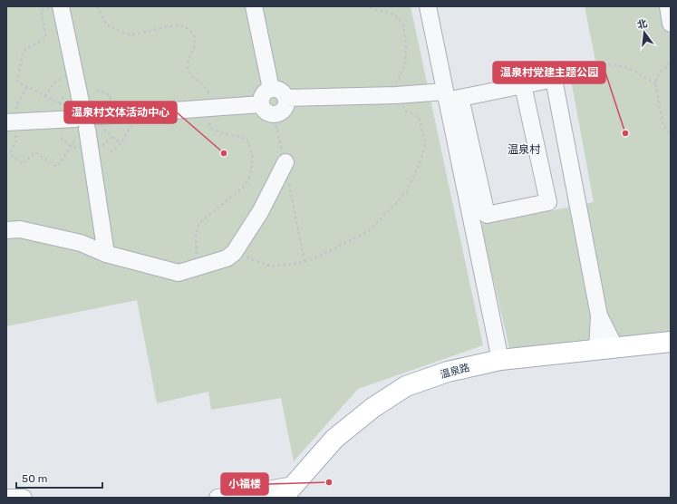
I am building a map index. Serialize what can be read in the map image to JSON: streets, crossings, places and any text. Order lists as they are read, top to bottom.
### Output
{
  "streets": {
    "main road": ["温泉路"]
  },
  "districts": ["温泉村"],
  "places": ["温泉村党建主题公园", "温泉村文体活动中心", "小福楼"],
  "scale_bar": "50 m",
  "north": "top"
}
